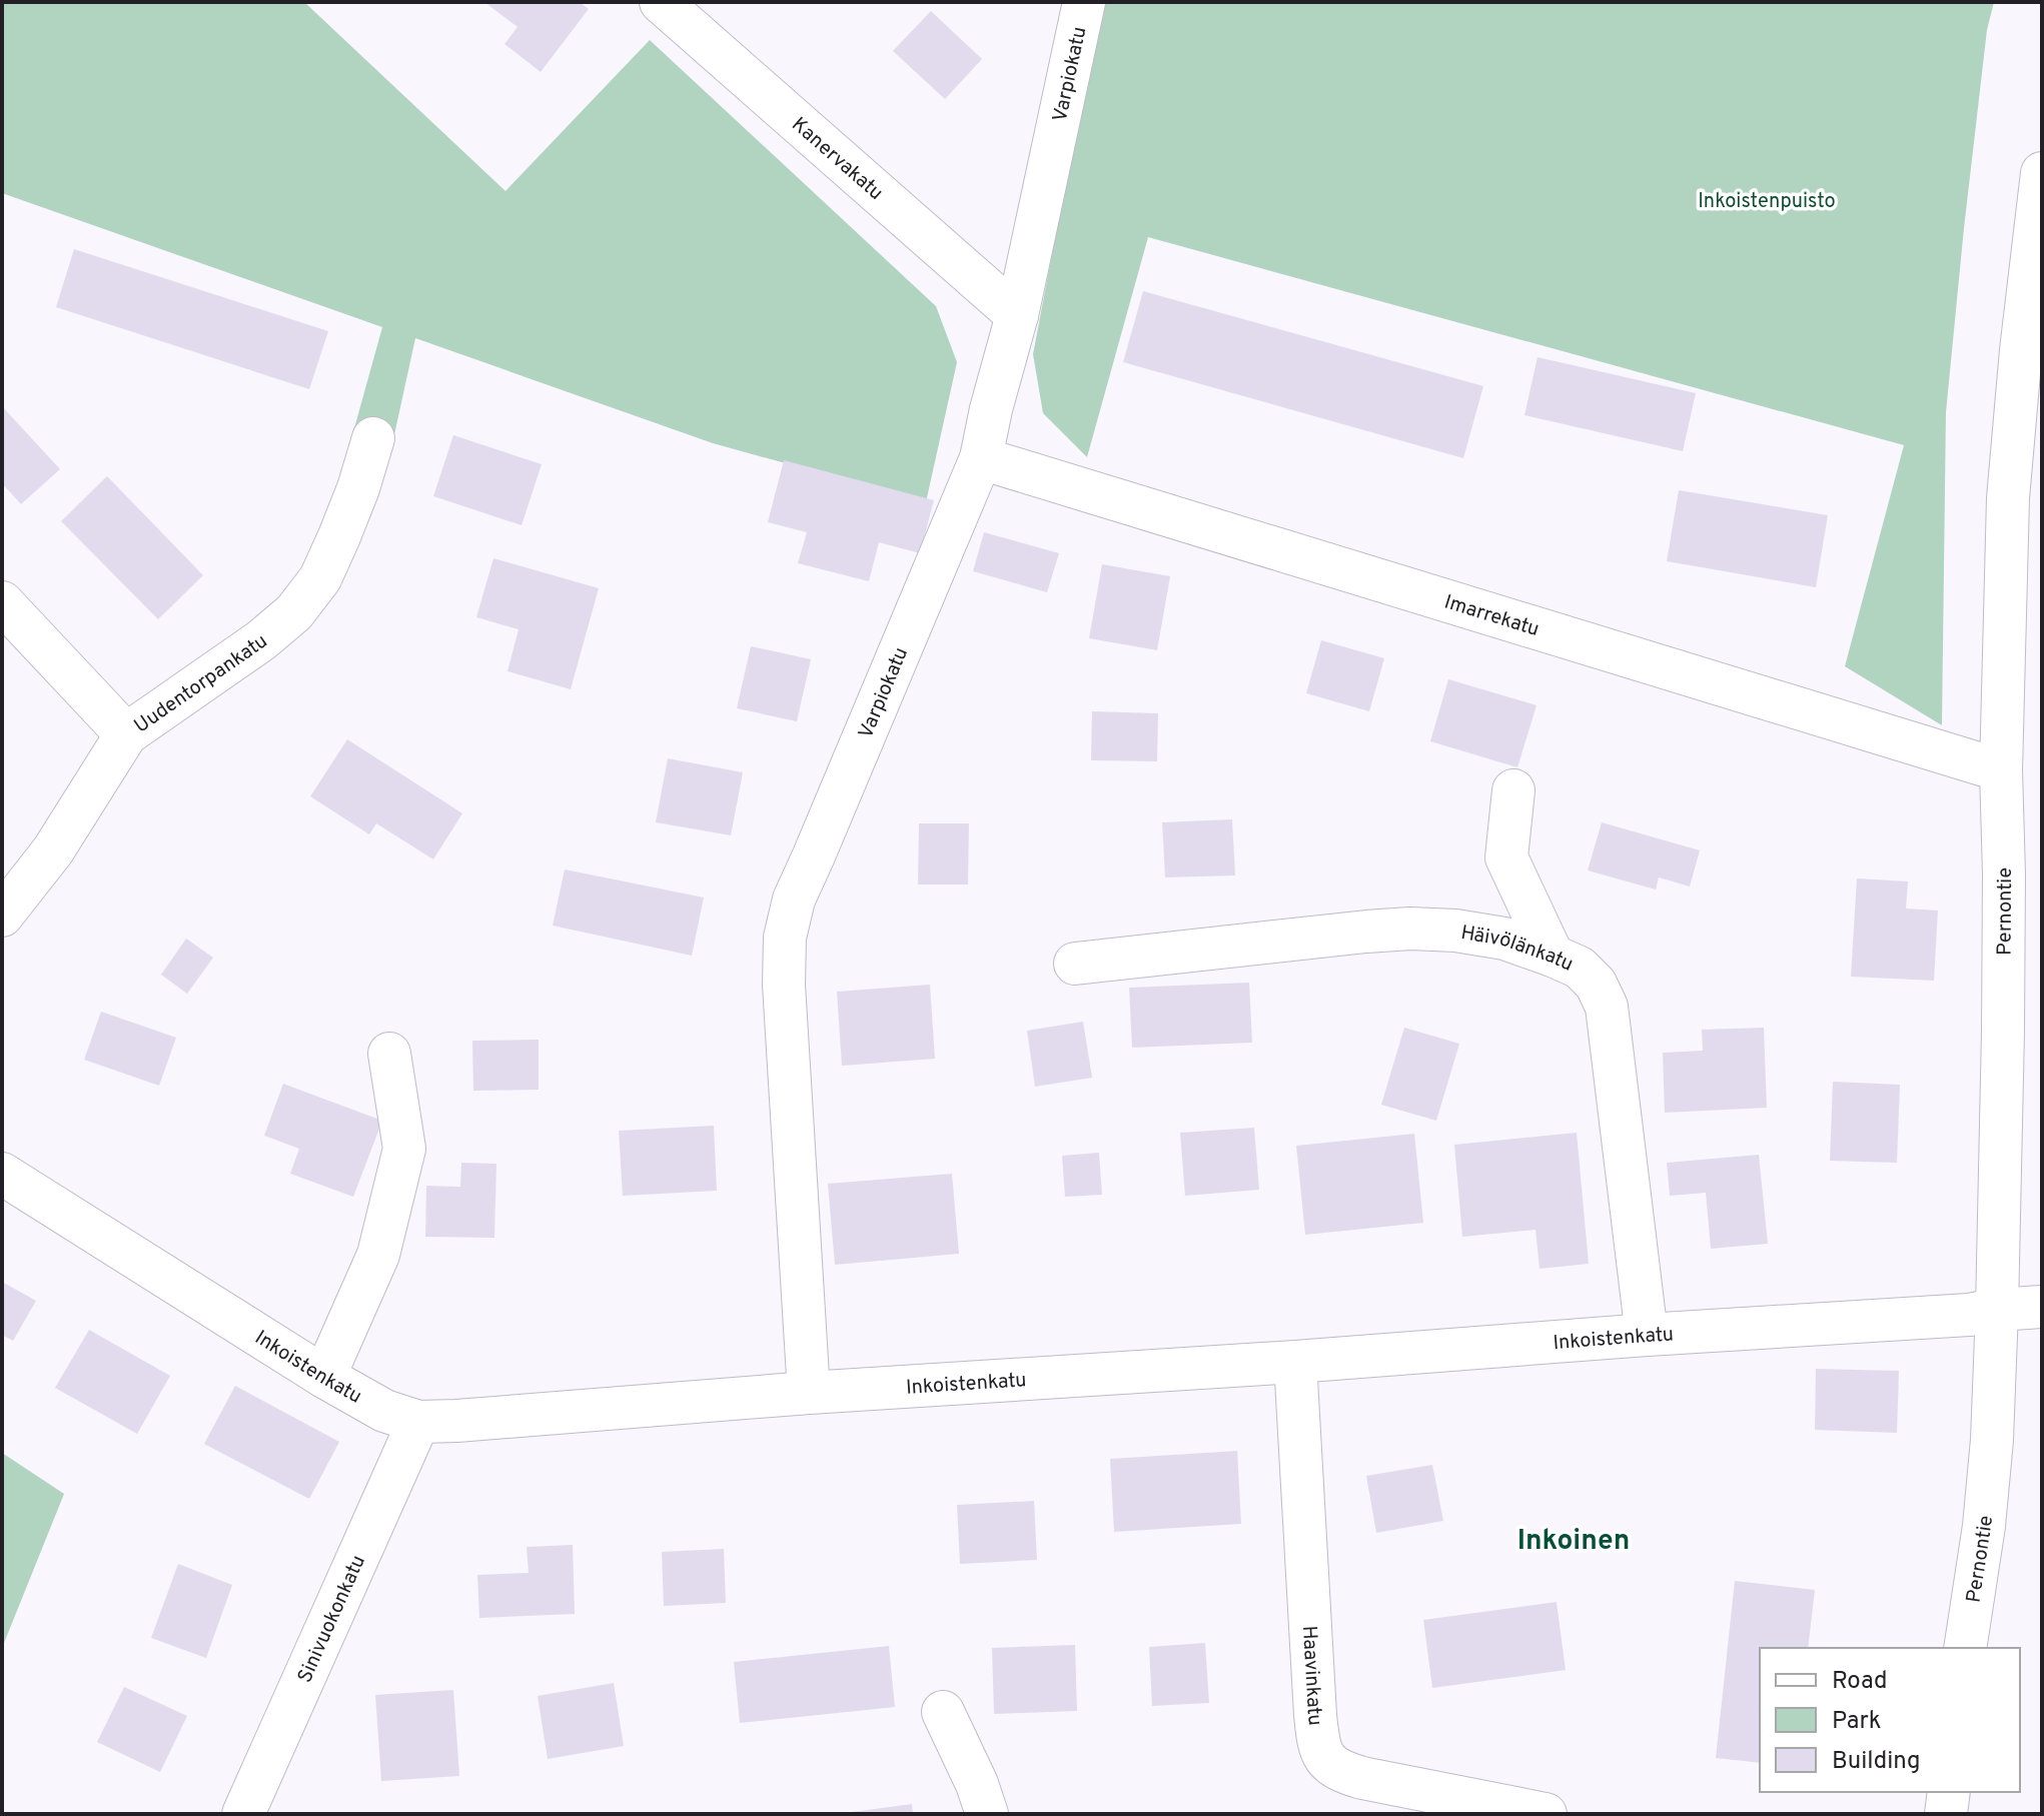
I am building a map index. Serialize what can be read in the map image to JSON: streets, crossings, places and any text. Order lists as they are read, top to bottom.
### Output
{
  "streets": {
    "street": [
      "Varpiokatu",
      "Kanervakatu",
      "Imarrekatu",
      "Uudentorpankatu",
      "Pernontie",
      "Häivölänkatu",
      "Inkoistenkatu",
      "Sinivuokonkatu",
      "Haavinkatu"
    ]
  },
  "crossings": [
    ["Varpiokatu", "Kanervakatu"],
    ["Varpiokatu", "Imarrekatu"],
    ["Varpiokatu", "Inkoistenkatu"],
    ["Imarrekatu", "Pernontie"],
    ["Pernontie", "Inkoistenkatu"],
    ["Häivölänkatu", "Inkoistenkatu"],
    ["Inkoistenkatu", "Sinivuokonkatu"],
    ["Inkoistenkatu", "Haavinkatu"]
  ],
  "districts": ["Inkoinen"],
  "parks": ["Inkoistenpuisto"],
  "legend": ["Road", "Park", "Building"]
}
